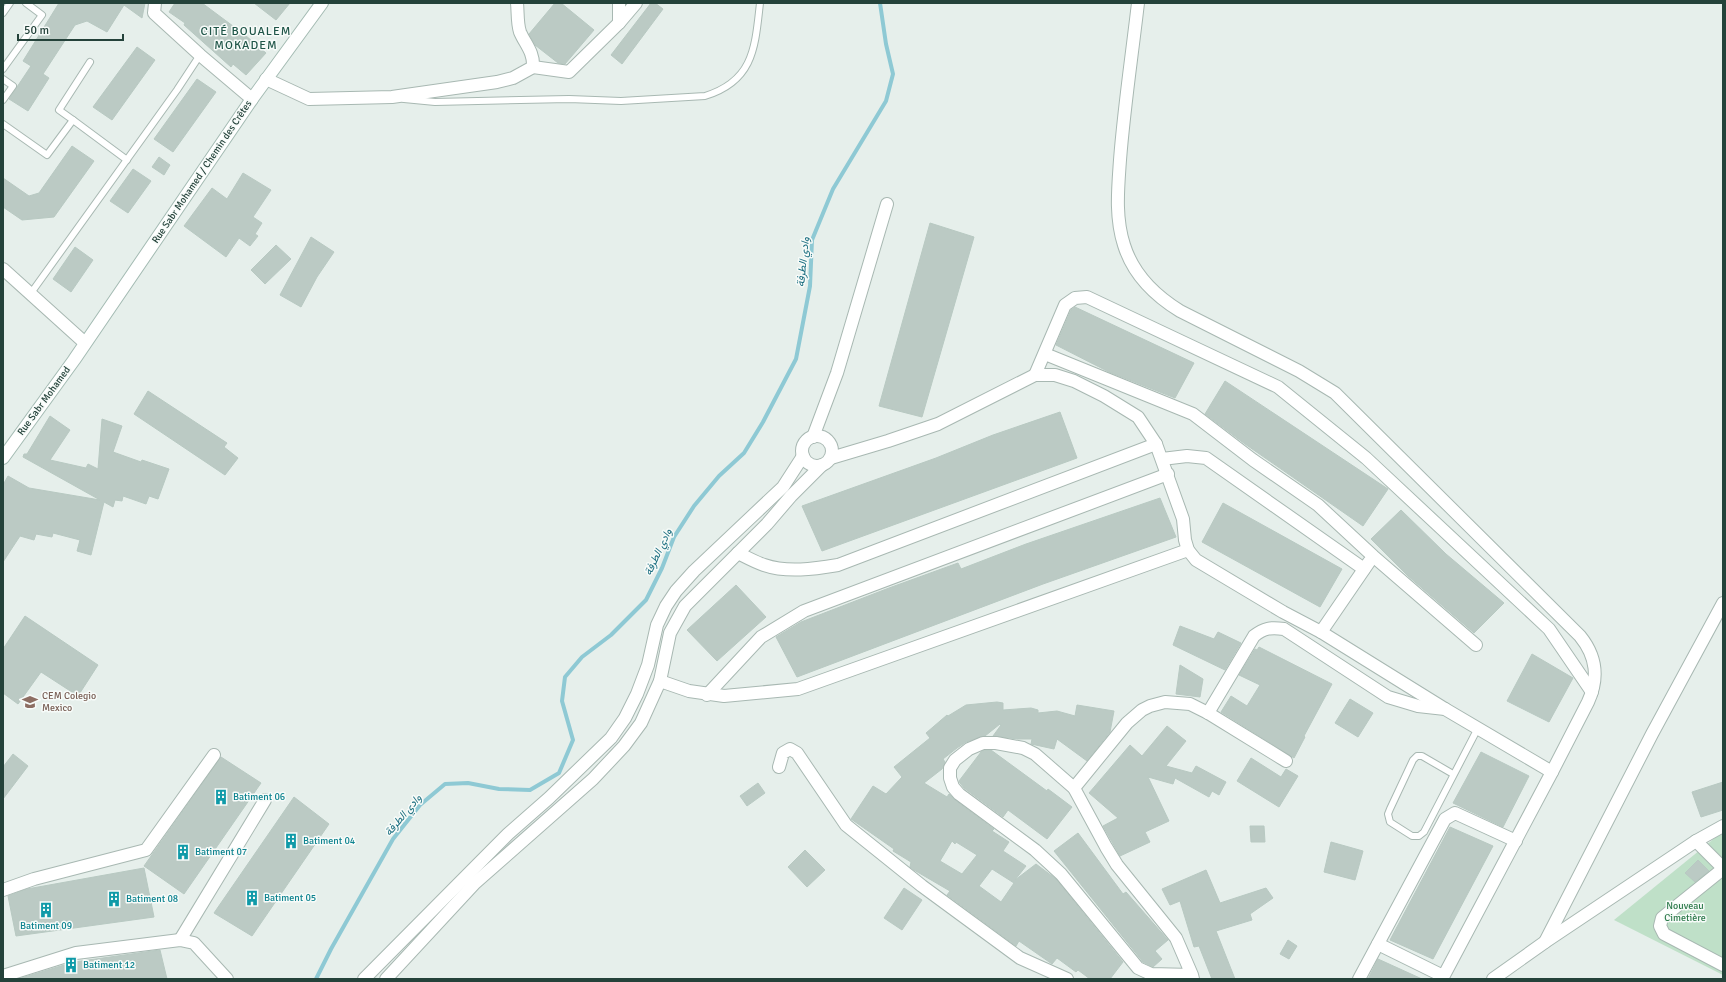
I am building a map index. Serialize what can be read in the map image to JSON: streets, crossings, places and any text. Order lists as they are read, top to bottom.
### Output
{
  "streets": {
    "street": ["Rue Sabr Mohamed / Chemin des Crêtes", "Rue Sabr Mohamed"]
  },
  "crossings": [
    ["Rue Sabr Mohamed / Chemin des Crêtes", "Rue Sabr Mohamed"]
  ],
  "districts": ["CITÉ BOUALEM MOKADEM"],
  "water": ["وادي الطرفة"],
  "parks": ["Nouveau Cimetière"],
  "places": {
    "school or university": ["CEM Colegio Mexico"],
    "building": [
      "Batiment 06",
      "Batiment 04",
      "Batiment 07",
      "Batiment 05",
      "Batiment 08",
      "Batiment 09",
      "Batiment 12"
    ]
  },
  "scale_bar": "50 m"
}
